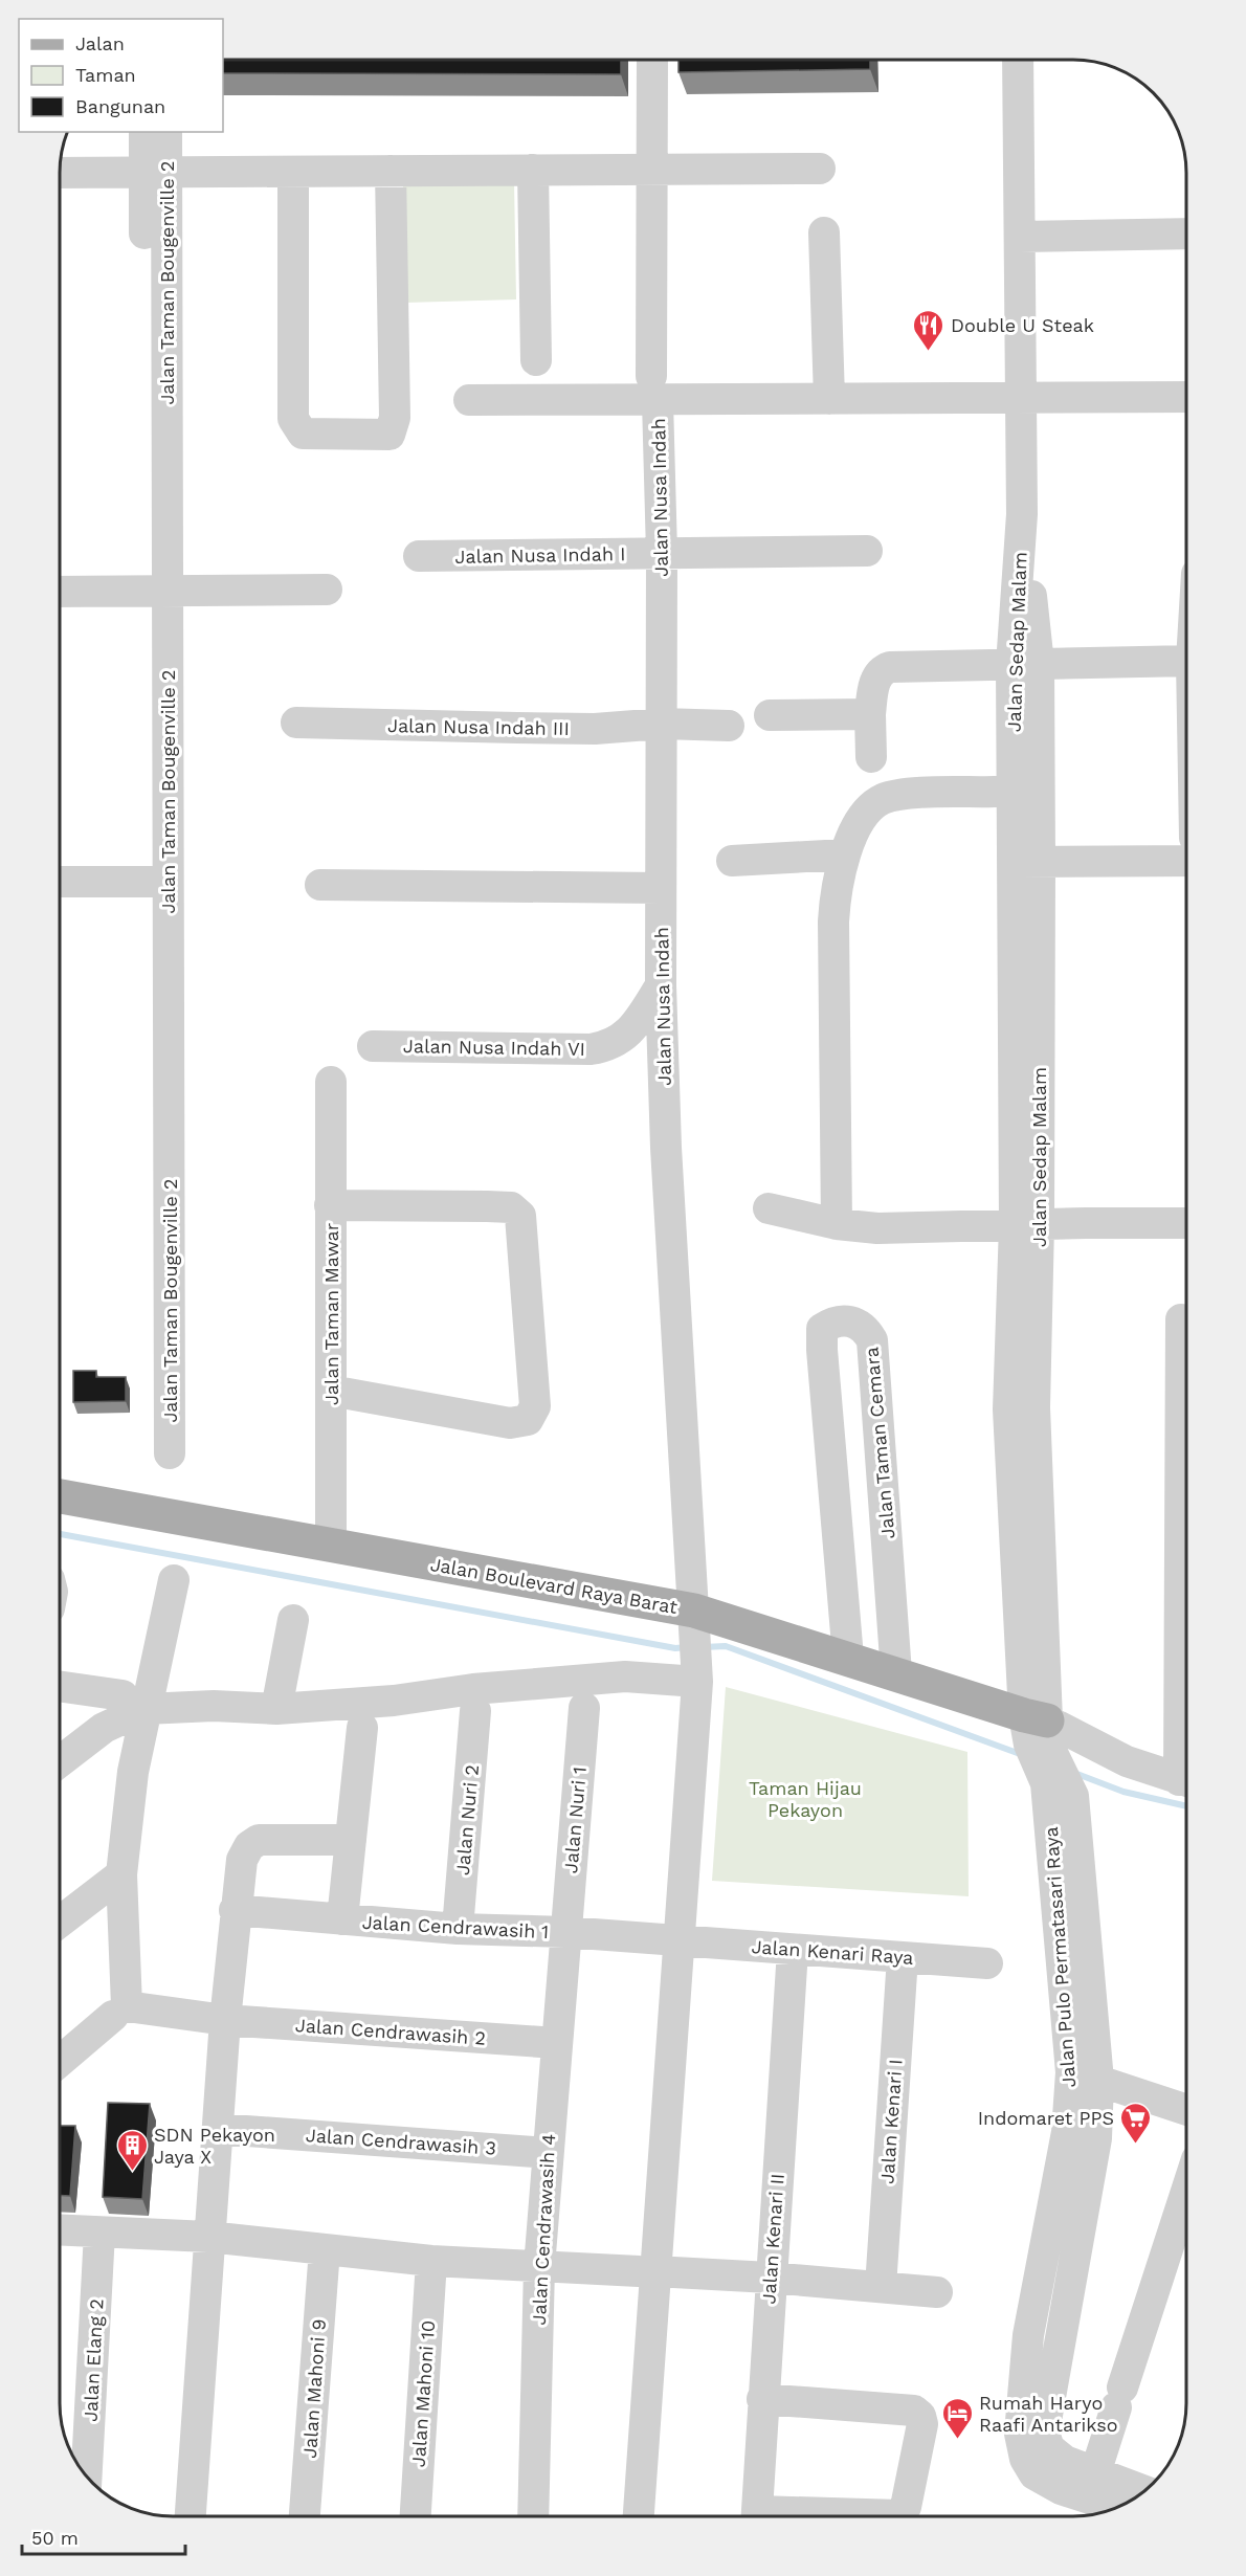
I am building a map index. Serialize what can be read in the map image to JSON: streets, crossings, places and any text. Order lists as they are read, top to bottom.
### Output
{
  "streets": {
    "main road": ["Jalan Boulevard Raya Barat"],
    "street": [
      "Jalan Taman Bougenville 2",
      "Jalan Nusa Indah",
      "Jalan Nusa Indah I",
      "Jalan Sedap Malam",
      "Jalan Nusa Indah III",
      "Jalan Nusa Indah VI",
      "Jalan Taman Mawar",
      "Jalan Taman Cemara",
      "Jalan Nuri 2",
      "Jalan Nuri 1",
      "Jalan Cendrawasih 1",
      "Jalan Kenari Raya",
      "Jalan Pulo Permatasari Raya",
      "Jalan Cendrawasih 2",
      "Jalan Kenari I",
      "Jalan Cendrawasih 3",
      "Jalan Cendrawasih 4",
      "Jalan Kenari II",
      "Jalan Elang 2",
      "Jalan Mahoni 9",
      "Jalan Mahoni 10"
    ]
  },
  "crossings": [
    ["Jalan Nusa Indah", "Jalan Nusa Indah I"],
    ["Jalan Nusa Indah", "Jalan Nusa Indah III"],
    ["Jalan Nusa Indah", "Jalan Nusa Indah VI"],
    ["Jalan Nusa Indah", "Jalan Boulevard Raya Barat"],
    ["Jalan Nusa Indah", "Jalan Cendrawasih 1"],
    ["Jalan Nusa Indah", "Jalan Kenari Raya"],
    ["Jalan Sedap Malam", "Jalan Boulevard Raya Barat"],
    ["Jalan Sedap Malam", "Jalan Pulo Permatasari Raya"],
    ["Jalan Taman Mawar", "Jalan Boulevard Raya Barat"],
    ["Jalan Taman Cemara", "Jalan Boulevard Raya Barat"],
    ["Jalan Boulevard Raya Barat", "Jalan Pulo Permatasari Raya"],
    ["Jalan Nuri 2", "Jalan Cendrawasih 1"],
    ["Jalan Nuri 1", "Jalan Cendrawasih 1"],
    ["Jalan Nuri 1", "Jalan Cendrawasih 4"],
    ["Jalan Cendrawasih 1", "Jalan Kenari Raya"],
    ["Jalan Cendrawasih 1", "Jalan Cendrawasih 4"],
    ["Jalan Kenari Raya", "Jalan Kenari I"],
    ["Jalan Kenari Raya", "Jalan Kenari II"],
    ["Jalan Cendrawasih 2", "Jalan Cendrawasih 4"],
    ["Jalan Cendrawasih 3", "Jalan Cendrawasih 4"]
  ],
  "parks": ["Taman Hijau Pekayon"],
  "places": {
    "restaurant": ["Double U Steak"],
    "supermarket": ["Indomaret PPS"],
    "building": ["SDN Pekayon Jaya X"],
    "hotel": ["Rumah Haryo Raafi Antarikso"]
  },
  "legend": ["Jalan", "Taman", "Bangunan"],
  "scale_bar": "50 m"
}
